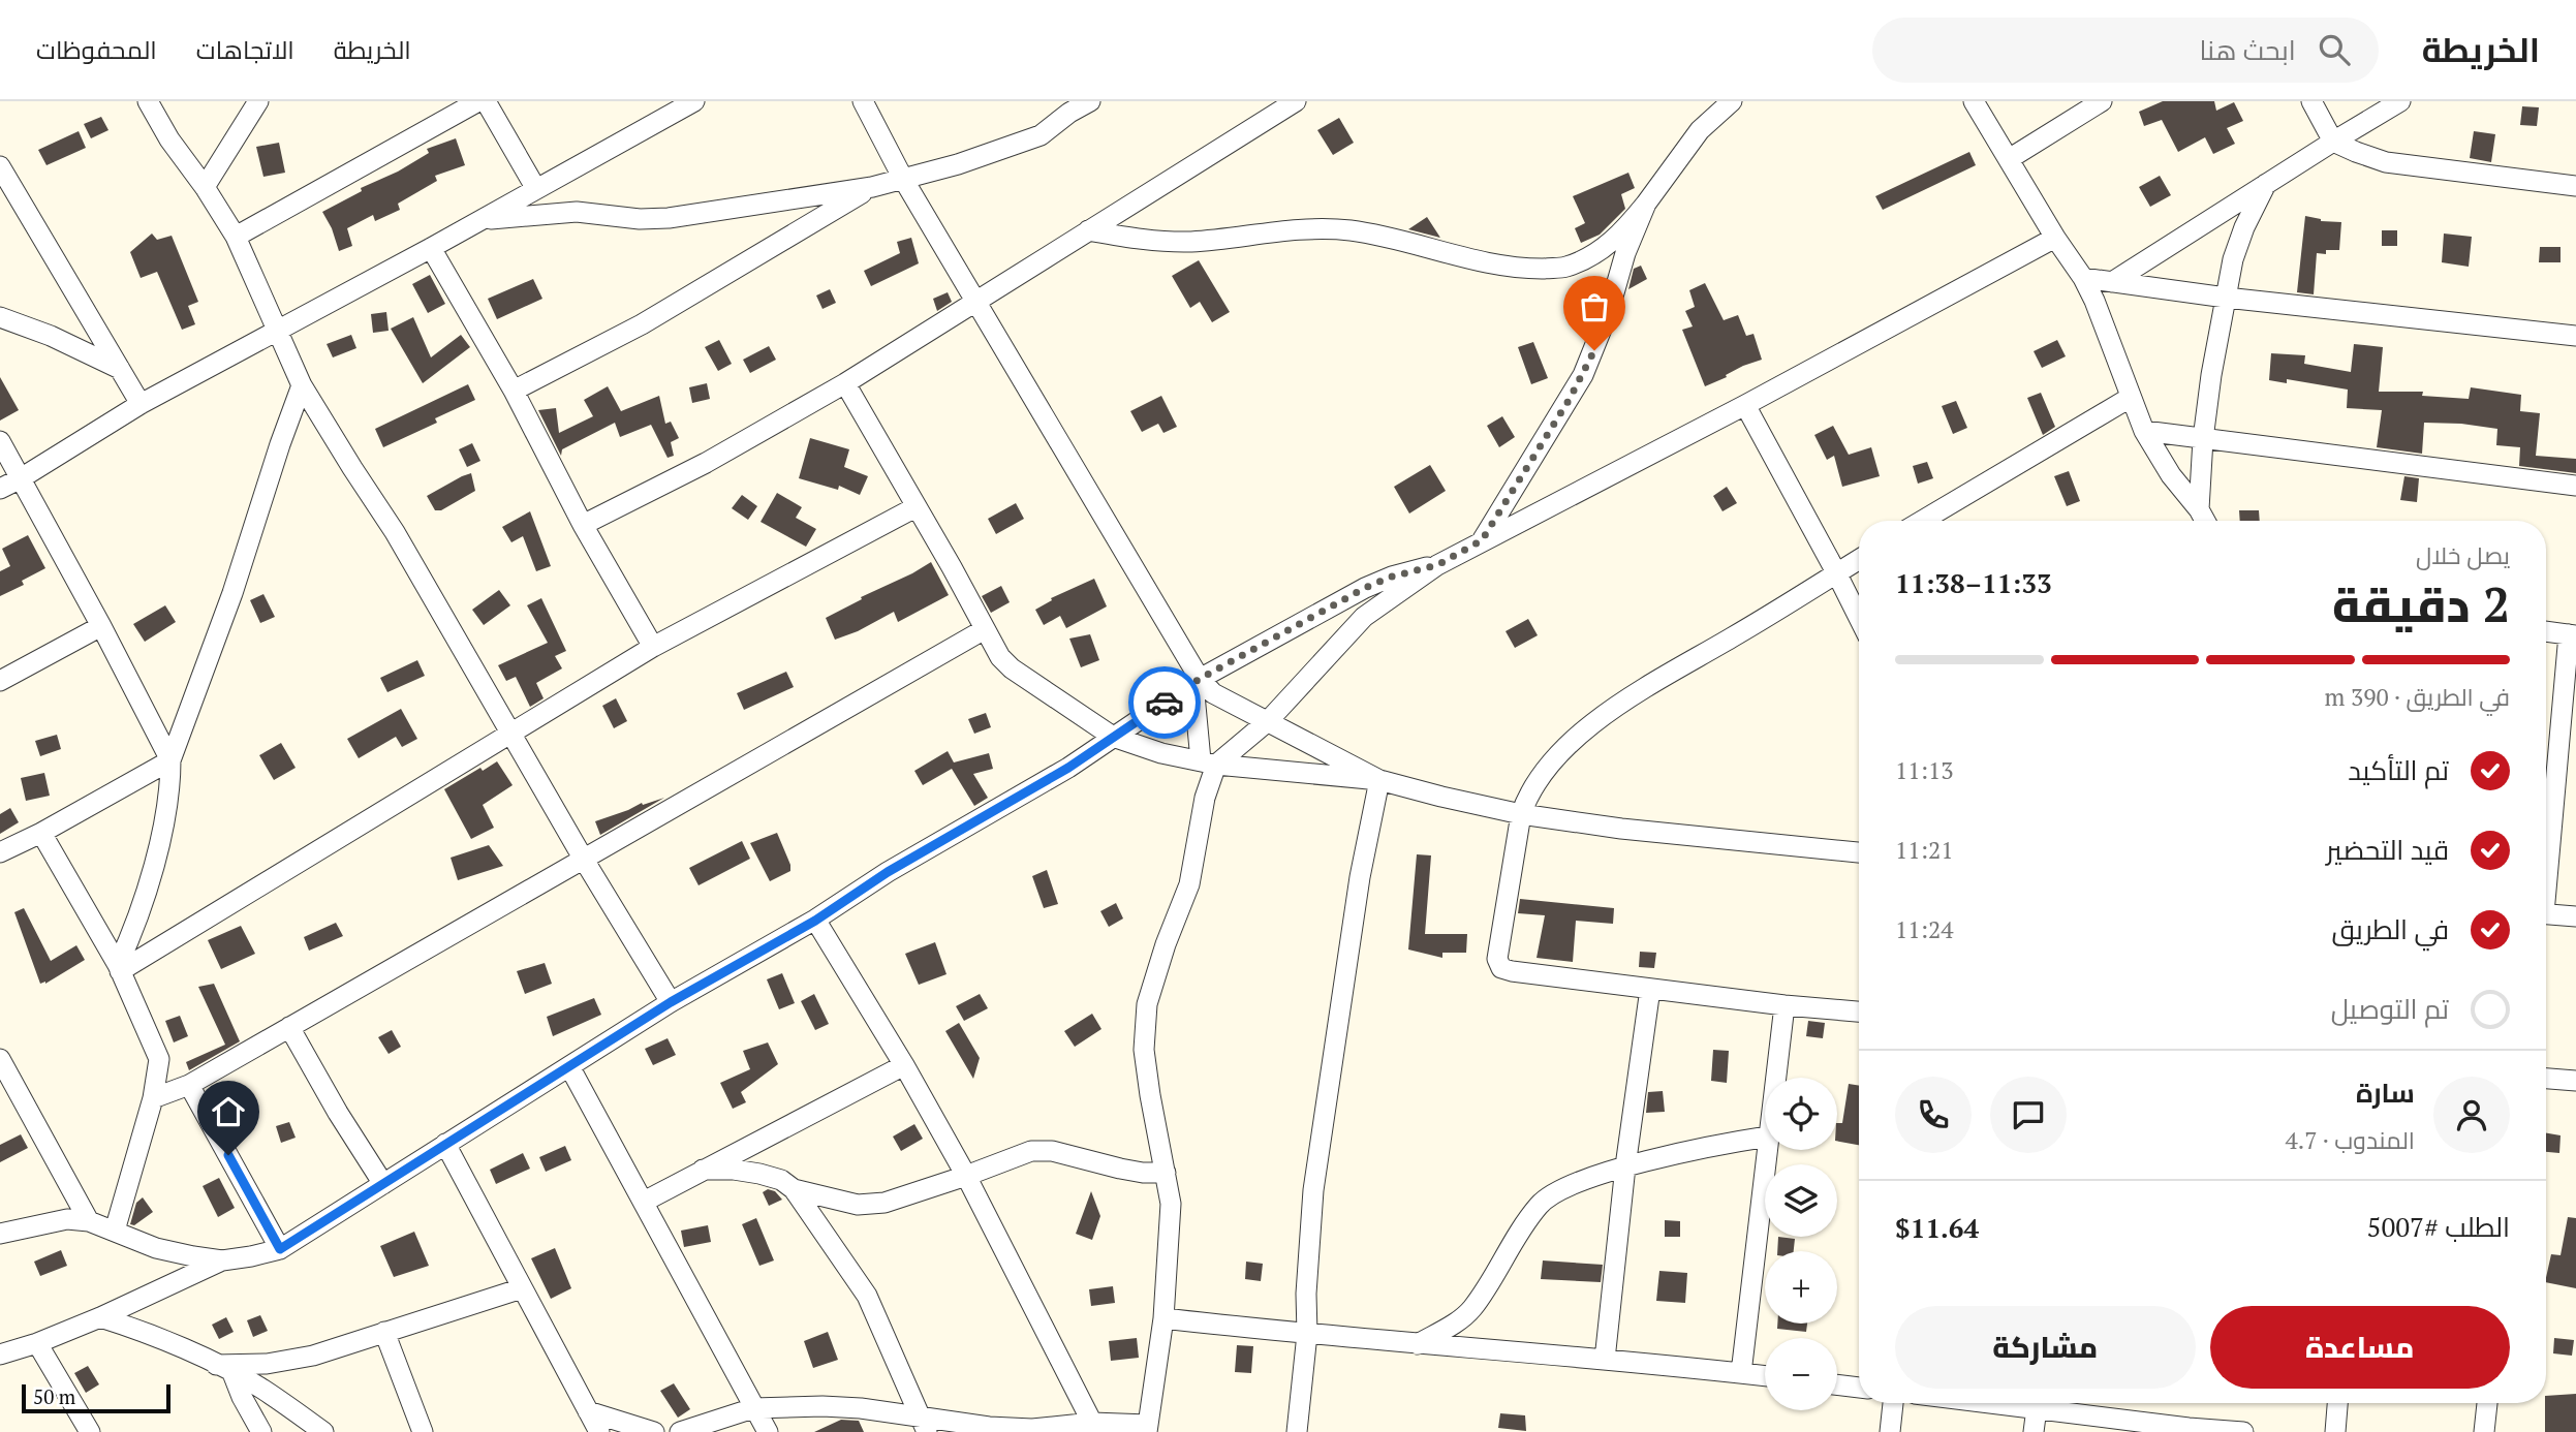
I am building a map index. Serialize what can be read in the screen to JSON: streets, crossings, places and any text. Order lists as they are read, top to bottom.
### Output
{
  "scale_bar": "50 m",
  "page": {
    "header": "الخريطة",
    "search": "ابحث هنا",
    "nav": ["الخريطة", "الاتجاهات", "المحفوظات"],
    "heading": ["2 دقيقة", "يصل خلال", "11:33–11:38"],
    "panel": [
      "سارة",
      "المندوب · 4.7",
      "الطلب #5007",
      "$11.64"
    ],
    "bar": "في الطريق · 390 m",
    "list": [
      ["تم التأكيد", "11:13"],
      ["قيد التحضير", "11:21"],
      ["في الطريق", "11:24"],
      "تم التوصيل"
    ],
    "map_buttons": ["+", "−"],
    "buttons": ["مساعدة", "مشاركة"],
    "scale": "50 m"
  }
}
